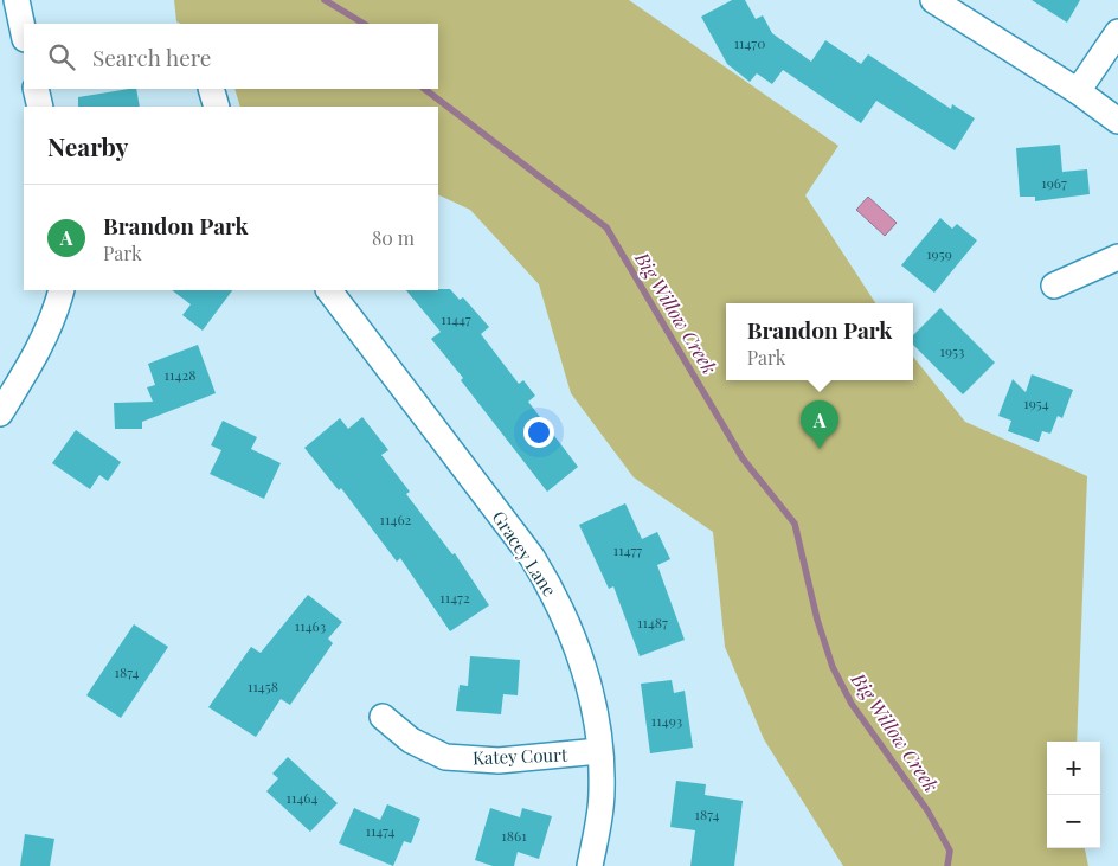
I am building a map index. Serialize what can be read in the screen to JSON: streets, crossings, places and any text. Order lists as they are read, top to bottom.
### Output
{
  "streets": {
    "street": ["Gracey Lane", "Katey Court"]
  },
  "crossings": [
    ["Gracey Lane", "Katey Court"]
  ],
  "water": ["Big Willow Creek"],
  "house_numbers": [
    "11470",
    "1967",
    "1959",
    "11447",
    "1953",
    "11428",
    "1954",
    "11462",
    "11477",
    "11472",
    "11487",
    "11463",
    "1874",
    "11458",
    "11493",
    "11464",
    "1874",
    "11474",
    "1861"
  ],
  "page": {
    "search": "Search here",
    "heading": "Nearby",
    "list": [
      {
        "mark": "A",
        "name": "Brandon Park",
        "note": "Park",
        "value": "80 m"
      }
    ],
    "popup": ["Brandon Park", "Park"],
    "pins": "A",
    "map_buttons": ["+", "−"]
  }
}
